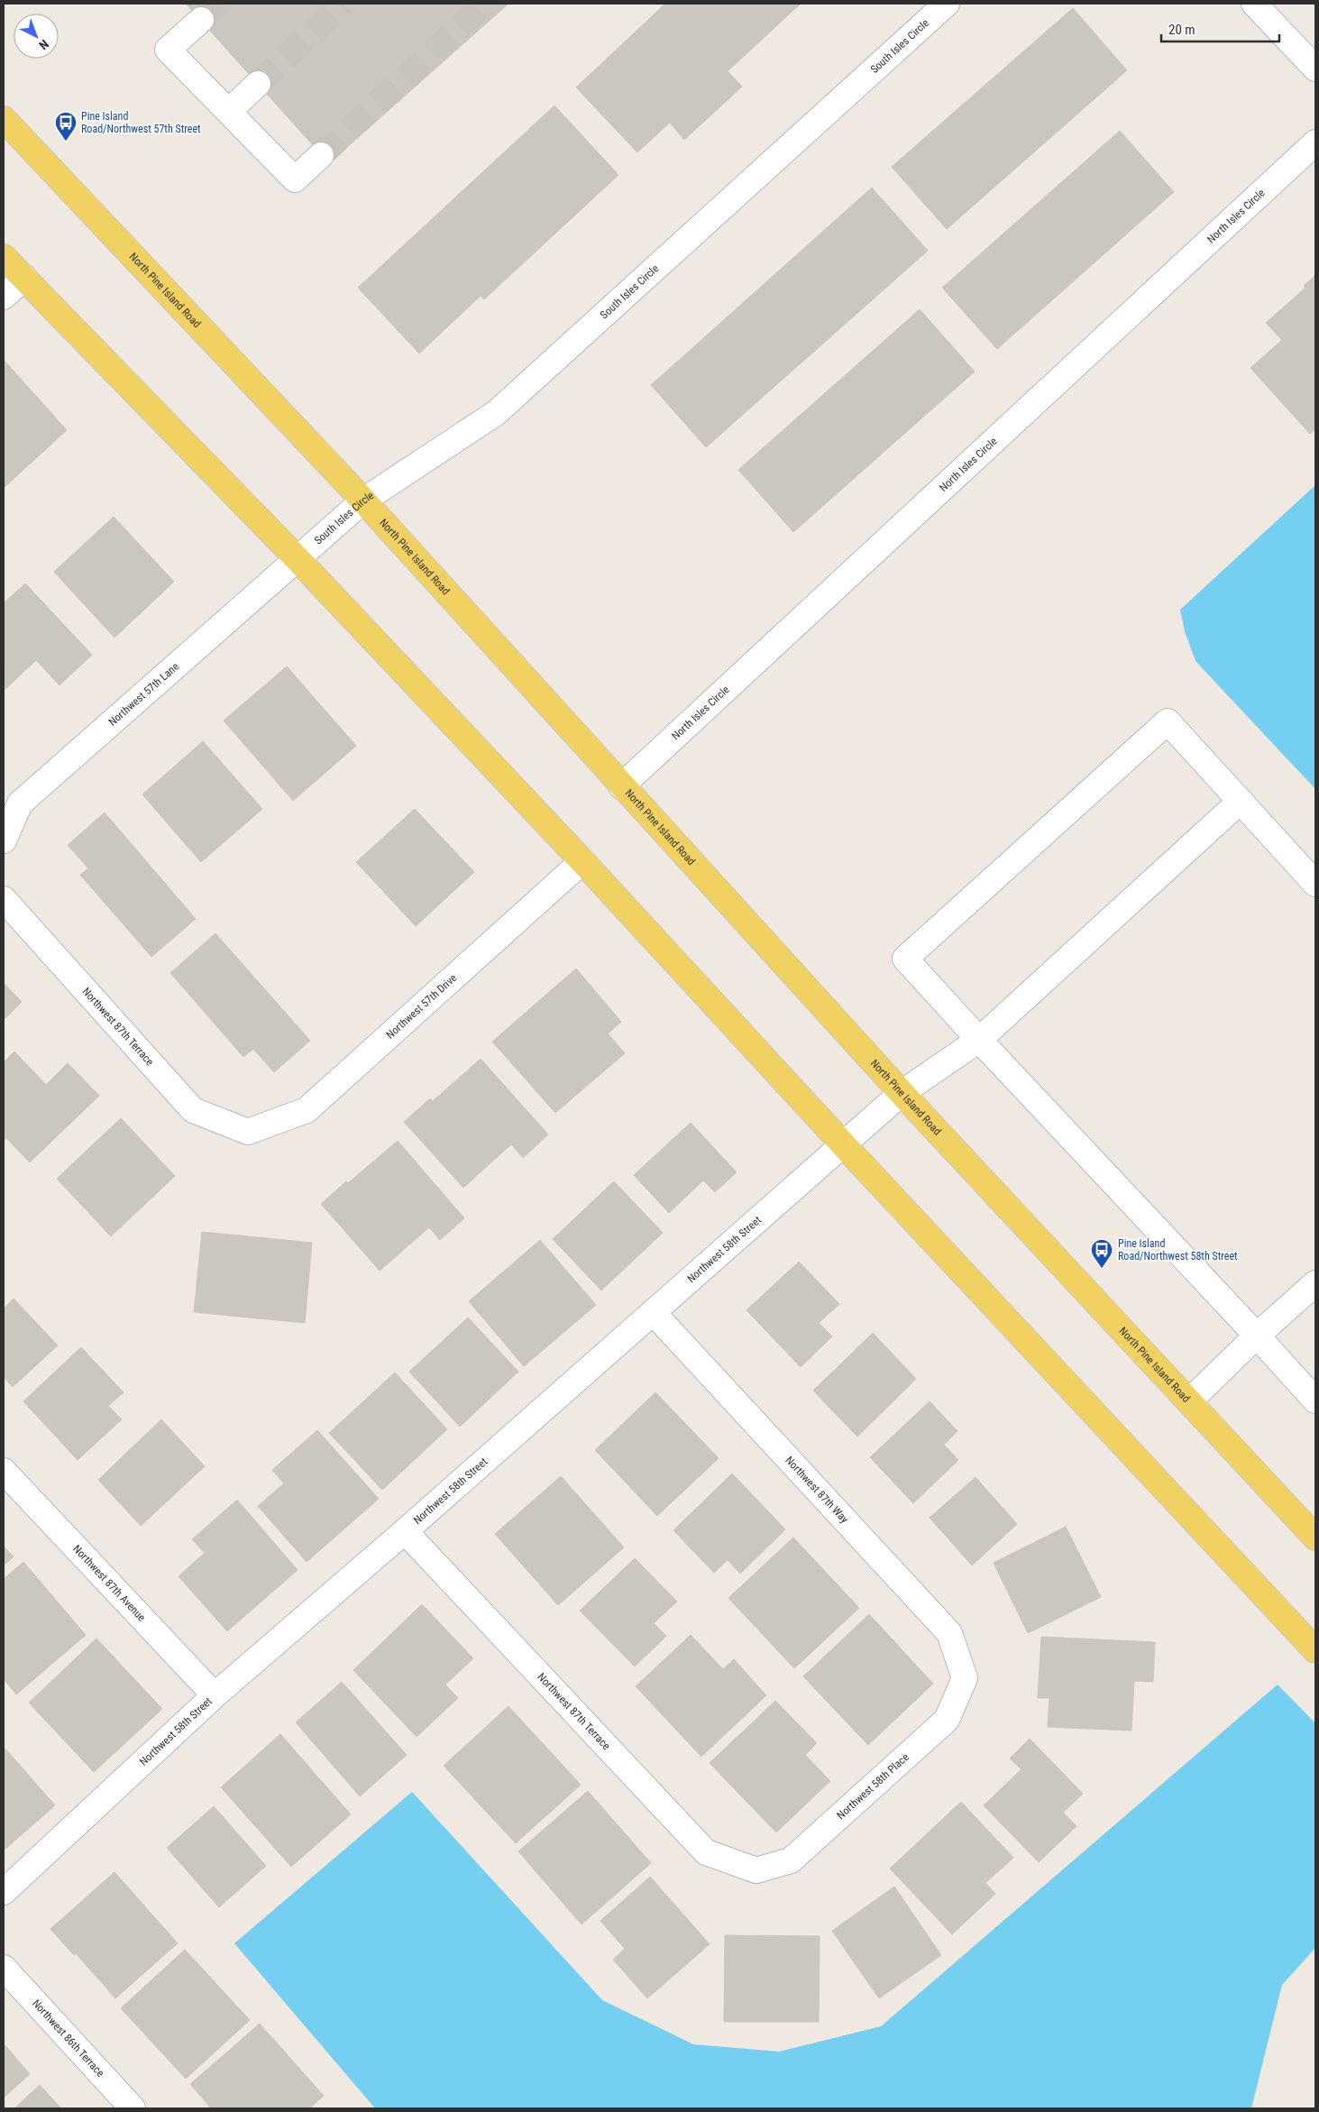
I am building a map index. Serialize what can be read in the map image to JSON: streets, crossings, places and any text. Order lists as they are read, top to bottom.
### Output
{
  "streets": {
    "main road": ["North Pine Island Road"],
    "street": [
      "South Isles Circle",
      "North Isles Circle",
      "Northwest 57th Lane",
      "Northwest 57th Drive",
      "Northwest 87th Terrace",
      "Northwest 58th Street",
      "Northwest 87th Way",
      "Northwest 87th Avenue",
      "Northwest 58th Place",
      "Northwest 86th Terrace"
    ]
  },
  "crossings": [
    ["South Isles Circle", "North Pine Island Road"],
    ["South Isles Circle", "Northwest 57th Lane"],
    ["North Isles Circle", "North Pine Island Road"],
    ["North Pine Island Road", "Northwest 58th Street"],
    ["Northwest 57th Drive", "Northwest 87th Terrace"],
    ["Northwest 87th Terrace", "Northwest 58th Street"],
    ["Northwest 87th Terrace", "Northwest 58th Place"],
    ["Northwest 58th Street", "Northwest 87th Way"],
    ["Northwest 58th Street", "Northwest 87th Avenue"],
    ["Northwest 87th Way", "Northwest 58th Place"]
  ],
  "places": {
    "bus stop": ["Pine Island Road/Northwest 57th Street", "Pine Island Road/Northwest 58th Street"]
  },
  "scale_bar": "20 m",
  "north": "bottom right"
}
